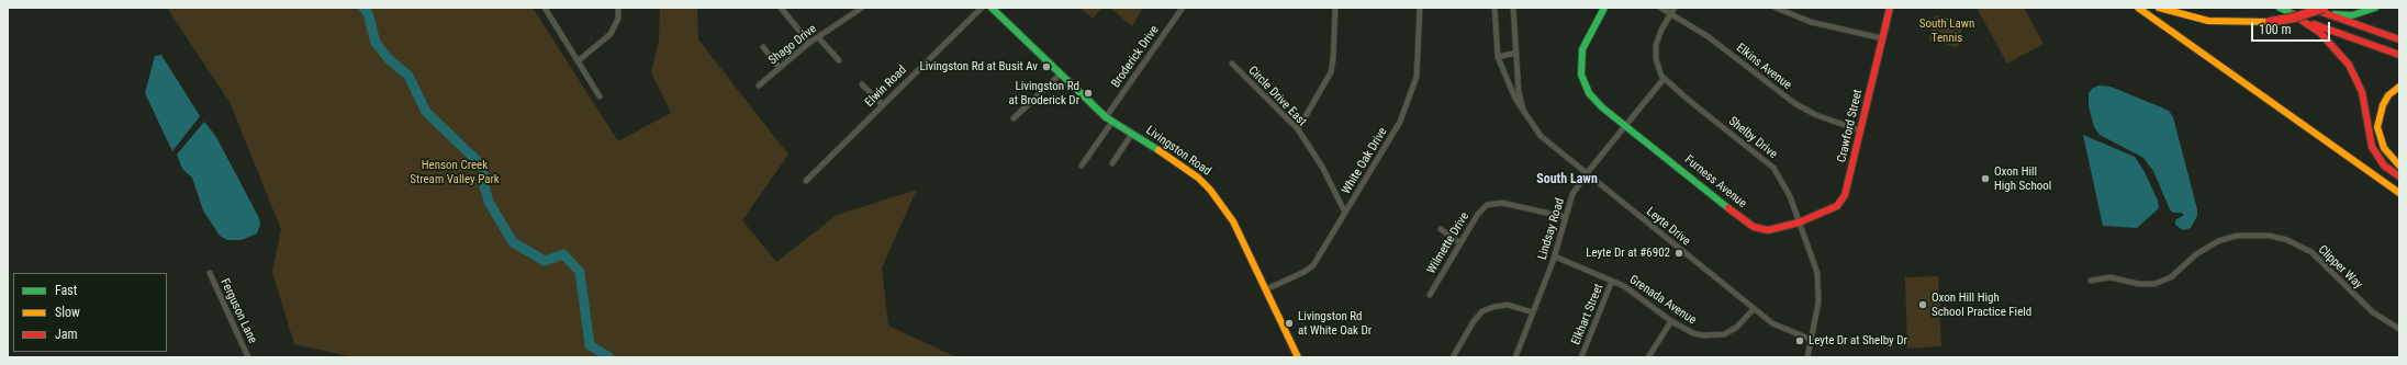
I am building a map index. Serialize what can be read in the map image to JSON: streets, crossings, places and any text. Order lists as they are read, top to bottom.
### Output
{
  "streets": {
    "main road": ["Crawford Street", "Livingston Road", "Furness Avenue"],
    "street": [
      "Shago Drive",
      "Broderick Drive",
      "Elkins Avenue",
      "Elwin Road",
      "Circle Drive East",
      "Shelby Drive",
      "White Oak Drive",
      "Leyte Drive",
      "Lindsay Road",
      "Wilmette Drive",
      "Clipper Way",
      "Grenada Avenue",
      "Ferguson Lane",
      "Elkhart Street"
    ]
  },
  "crossings": [
    ["Broderick Drive", "Livingston Road"],
    ["Elkins Avenue", "Crawford Street"],
    ["Circle Drive East", "White Oak Drive"],
    ["Crawford Street", "Shelby Drive"],
    ["Crawford Street", "Furness Avenue"],
    ["Shelby Drive", "Furness Avenue"],
    ["Shelby Drive", "Leyte Drive"],
    ["Shelby Drive", "Lindsay Road"],
    ["Livingston Road", "White Oak Drive"],
    ["Furness Avenue", "Lindsay Road"],
    ["Leyte Drive", "Lindsay Road"],
    ["Leyte Drive", "Grenada Avenue"],
    ["Lindsay Road", "Wilmette Drive"],
    ["Lindsay Road", "Grenada Avenue"],
    ["Grenada Avenue", "Elkhart Street"]
  ],
  "districts": ["South Lawn"],
  "parks": ["South Lawn Tennis", "Henson Creek Stream Valley Park"],
  "places": [
    "Livingston Rd at Busit Av",
    "Livingston Rd at Broderick Dr",
    "Oxon Hill High School",
    "Leyte Dr at #6902",
    "Oxon Hill High School Practice Field",
    "Livingston Rd at White Oak Dr",
    "Leyte Dr at Shelby Dr"
  ],
  "legend": ["Fast", "Slow", "Jam"],
  "scale_bar": "100 m"
}
